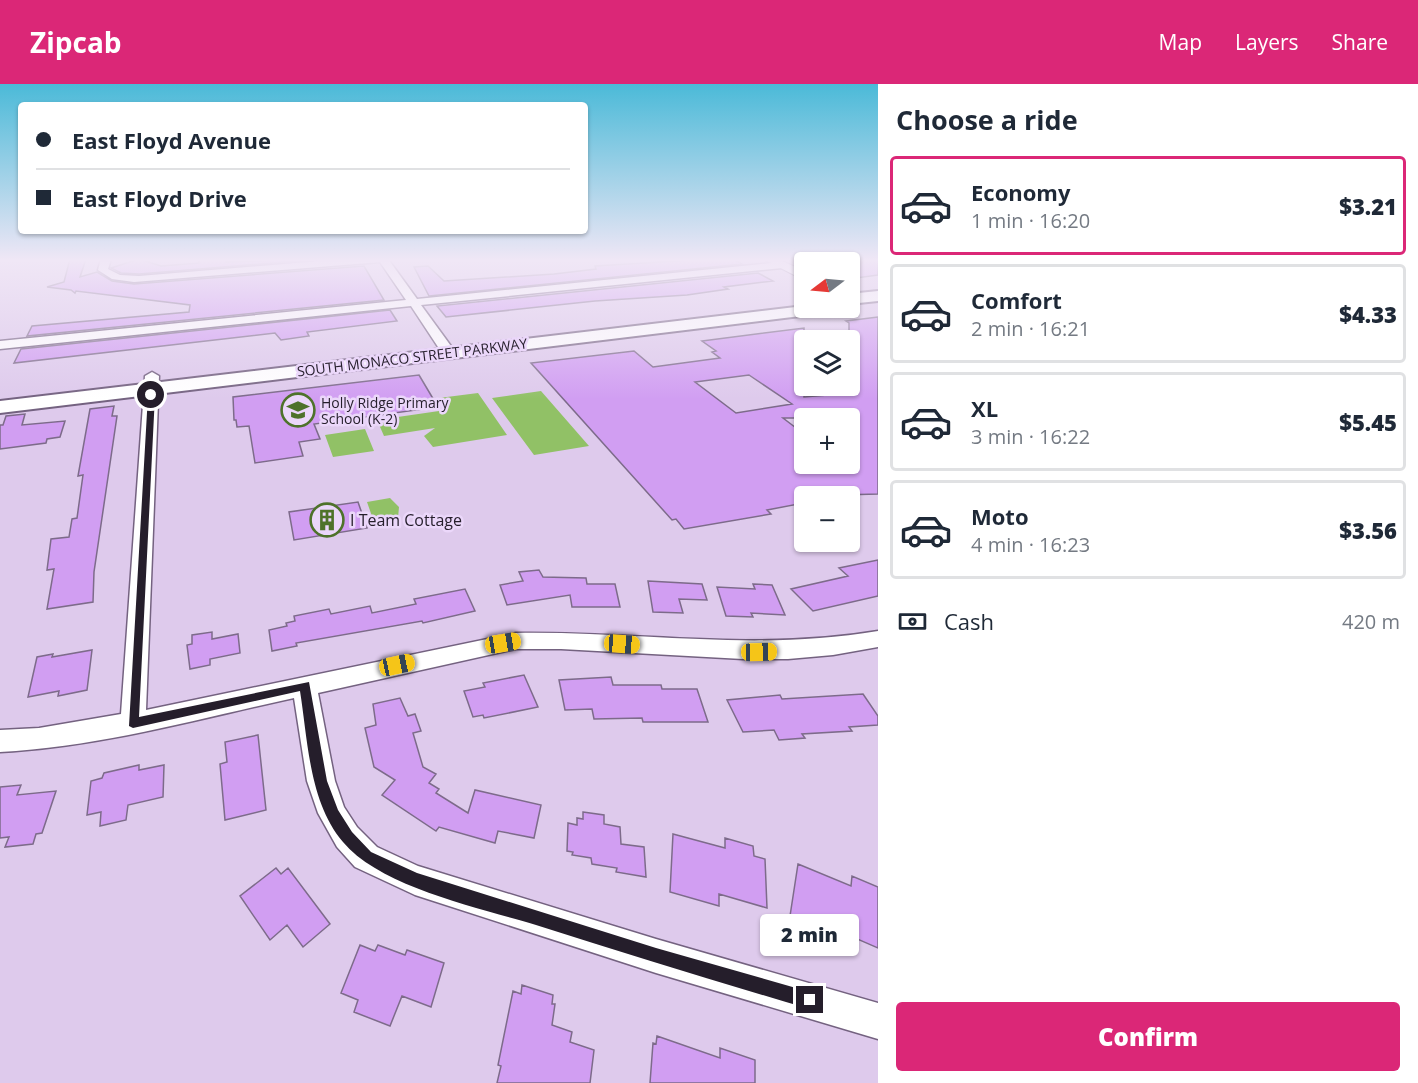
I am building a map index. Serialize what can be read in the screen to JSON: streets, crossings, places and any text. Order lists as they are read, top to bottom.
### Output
{
  "streets": {
    "main road": ["SOUTH MONACO STREET PARKWAY"]
  },
  "places": {
    "school or university": ["Holly Ridge Primary School (K-2)"],
    "building": ["I Team Cottage"]
  },
  "north": "left",
  "page": {
    "header": "Zipcab",
    "nav": ["Map", "Layers", "Share"],
    "heading": "Choose a ride",
    "banner": ["East Floyd Avenue", "East Floyd Drive"],
    "list": [
      {
        "name": "Economy",
        "note": "1 min · 16:20",
        "value": "$3.21"
      },
      {
        "name": "Comfort",
        "note": "2 min · 16:21",
        "value": "$4.33"
      },
      {
        "name": "XL",
        "note": "3 min · 16:22",
        "value": "$5.45"
      },
      {
        "name": "Moto",
        "note": "4 min · 16:23",
        "value": "$3.56"
      }
    ],
    "map_buttons": ["+", "−"],
    "pay": ["Cash", "420 m"],
    "bubble": "2 min",
    "buttons": "Confirm"
  }
}
